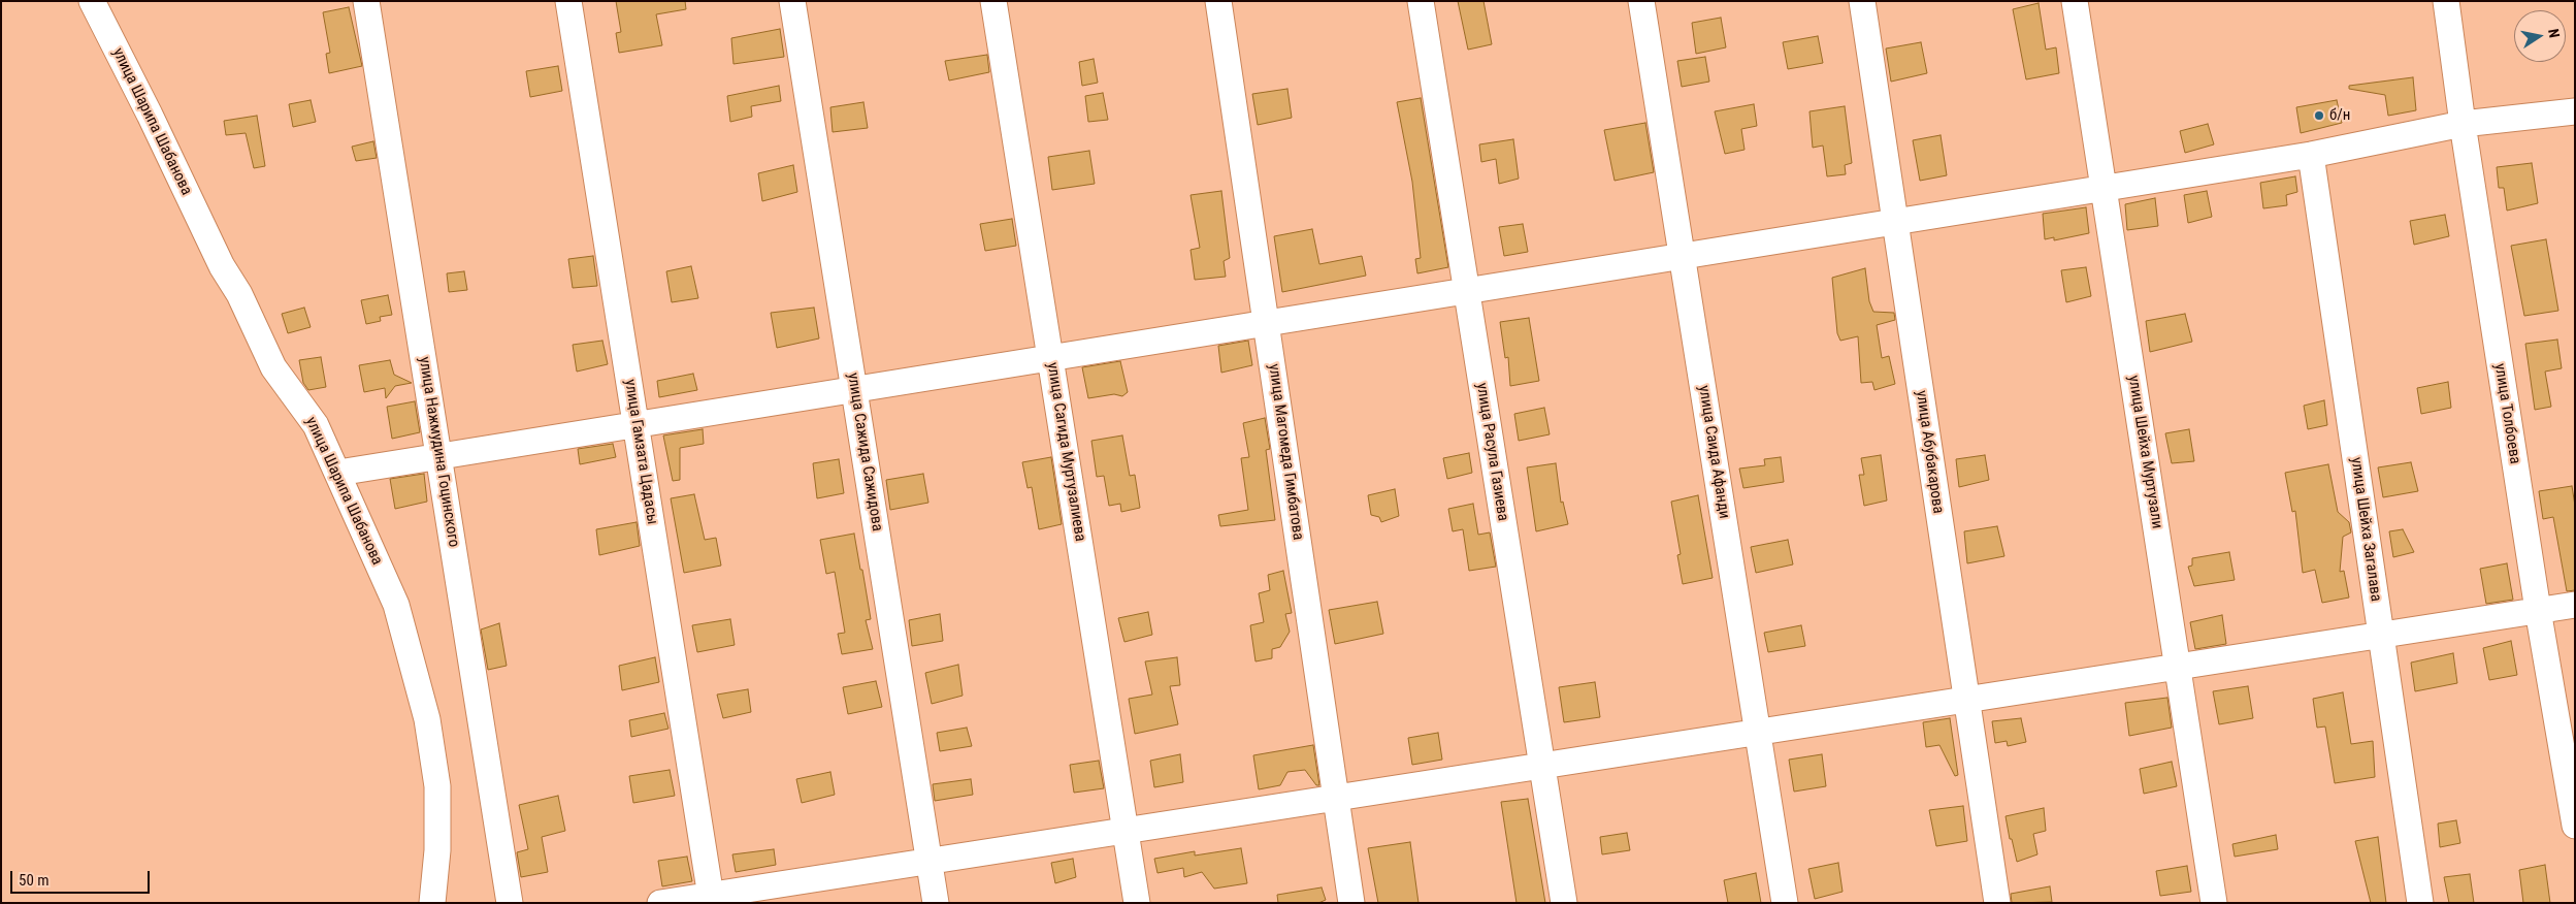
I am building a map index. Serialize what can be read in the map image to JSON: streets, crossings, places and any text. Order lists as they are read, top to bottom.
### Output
{
  "streets": {
    "street": [
      "улица Шарипа Шабанова",
      "улица Толбоева",
      "улица Нажмудина Гоцинского",
      "улица Гамзата Цадасы",
      "улица Сажида Сажидова",
      "улица Сагида Муртузалиева",
      "улица Магомеда Гимбатова",
      "улица Расула Газиева",
      "улица Саида Афанди",
      "улица Абубакарова",
      "улица Шейха Муртузали",
      "улица Шейха Загалава"
    ]
  },
  "places": ["б/н"],
  "scale_bar": "50 m",
  "north": "right"
}
